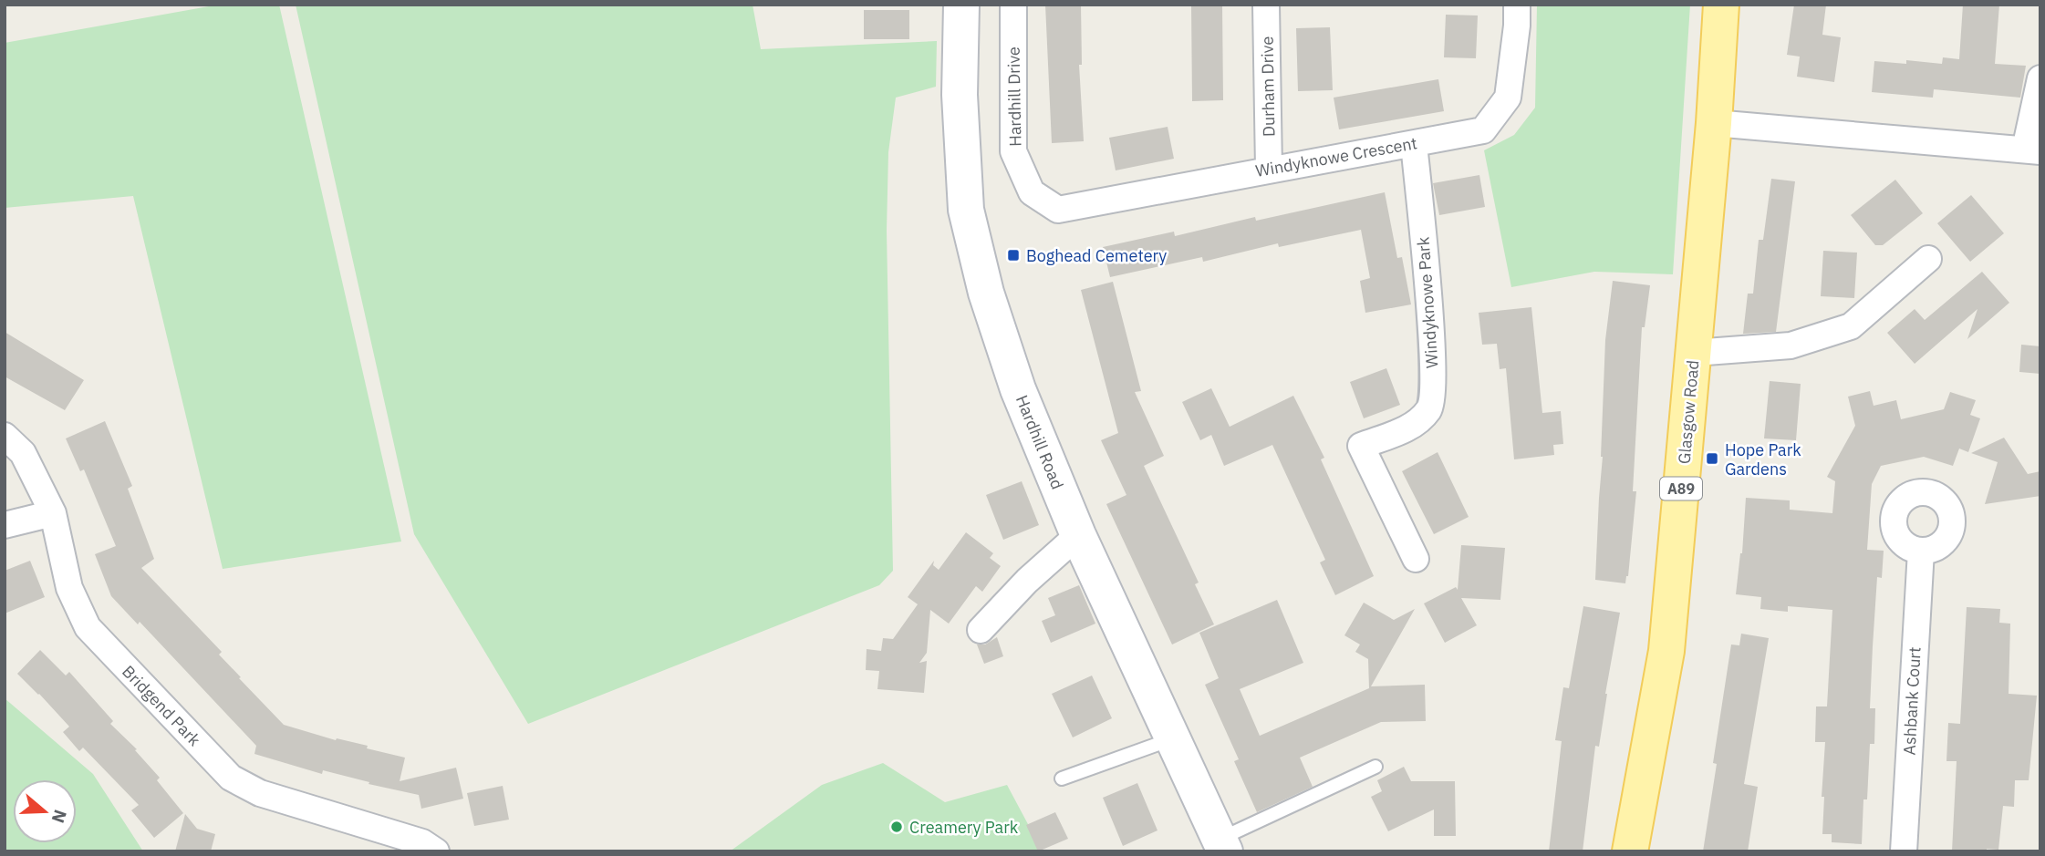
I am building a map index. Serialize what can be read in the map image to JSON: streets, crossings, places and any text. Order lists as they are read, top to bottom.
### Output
{
  "streets": {
    "main road": ["Glasgow Road", "Hardhill Road", "A89"],
    "street": [
      "Durham Drive",
      "Hardhill Drive",
      "Windyknowe Crescent",
      "Windyknowe Park",
      "Ashbank Court",
      "Bridgend Park"
    ]
  },
  "crossings": [
    ["Durham Drive", "Windyknowe Crescent"],
    ["Hardhill Drive", "Windyknowe Crescent"],
    ["Windyknowe Crescent", "Windyknowe Park"],
    ["Glasgow Road", "A89"]
  ],
  "places": {
    "transit": ["Boghead Cemetery", "Hope Park Gardens"],
    "other": ["Creamery Park"]
  },
  "north": "right"
}
